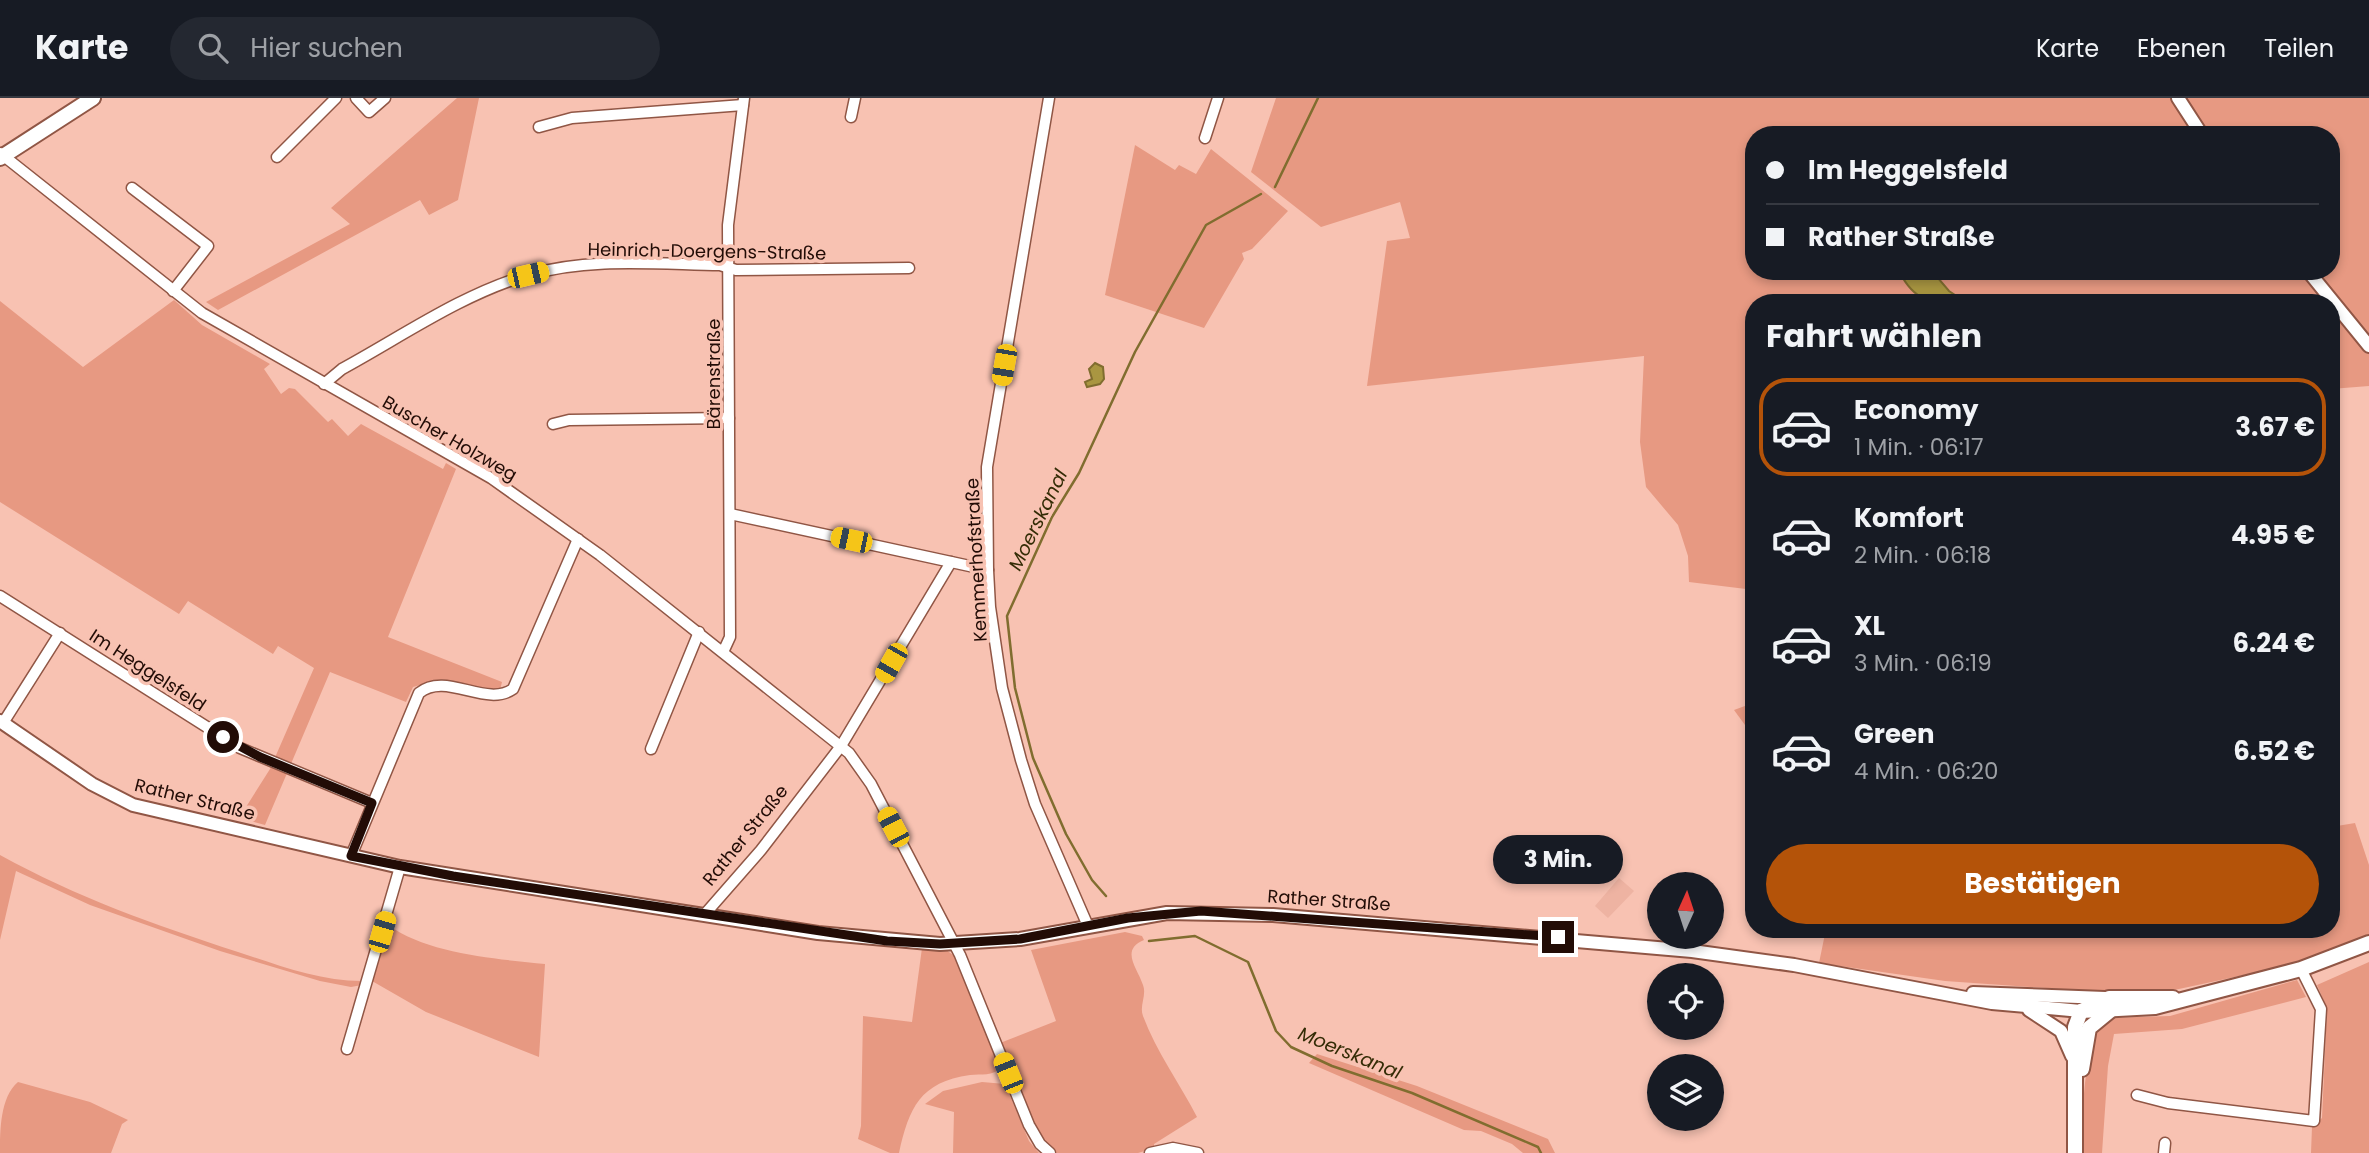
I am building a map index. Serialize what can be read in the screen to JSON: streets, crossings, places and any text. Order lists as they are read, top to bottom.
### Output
{
  "streets": {
    "main road": ["Rather Straße"],
    "street": [
      "Heinrich-Doergens-Straße",
      "Bärenstraße",
      "Buscher Holzweg",
      "Kemmerhofstraße",
      "Im Heggelsfeld"
    ]
  },
  "crossings": [
    ["Heinrich-Doergens-Straße", "Bärenstraße"],
    ["Heinrich-Doergens-Straße", "Buscher Holzweg"],
    ["Bärenstraße", "Buscher Holzweg"],
    ["Buscher Holzweg", "Rather Straße"],
    ["Kemmerhofstraße", "Rather Straße"]
  ],
  "water": ["Moerskanal"],
  "north": "top",
  "page": {
    "header": "Karte",
    "search": "Hier suchen",
    "nav": ["Karte", "Ebenen", "Teilen"],
    "banner": ["Im Heggelsfeld", "Rather Straße"],
    "heading": "Fahrt wählen",
    "list": [
      {
        "name": "Economy",
        "note": "1 Min. · 06:17",
        "value": "3.67 €"
      },
      {
        "name": "Komfort",
        "note": "2 Min. · 06:18",
        "value": "4.95 €"
      },
      {
        "name": "XL",
        "note": "3 Min. · 06:19",
        "value": "6.24 €"
      },
      {
        "name": "Green",
        "note": "4 Min. · 06:20",
        "value": "6.52 €"
      }
    ],
    "buttons": "Bestätigen",
    "bubble": "3 Min."
  }
}
